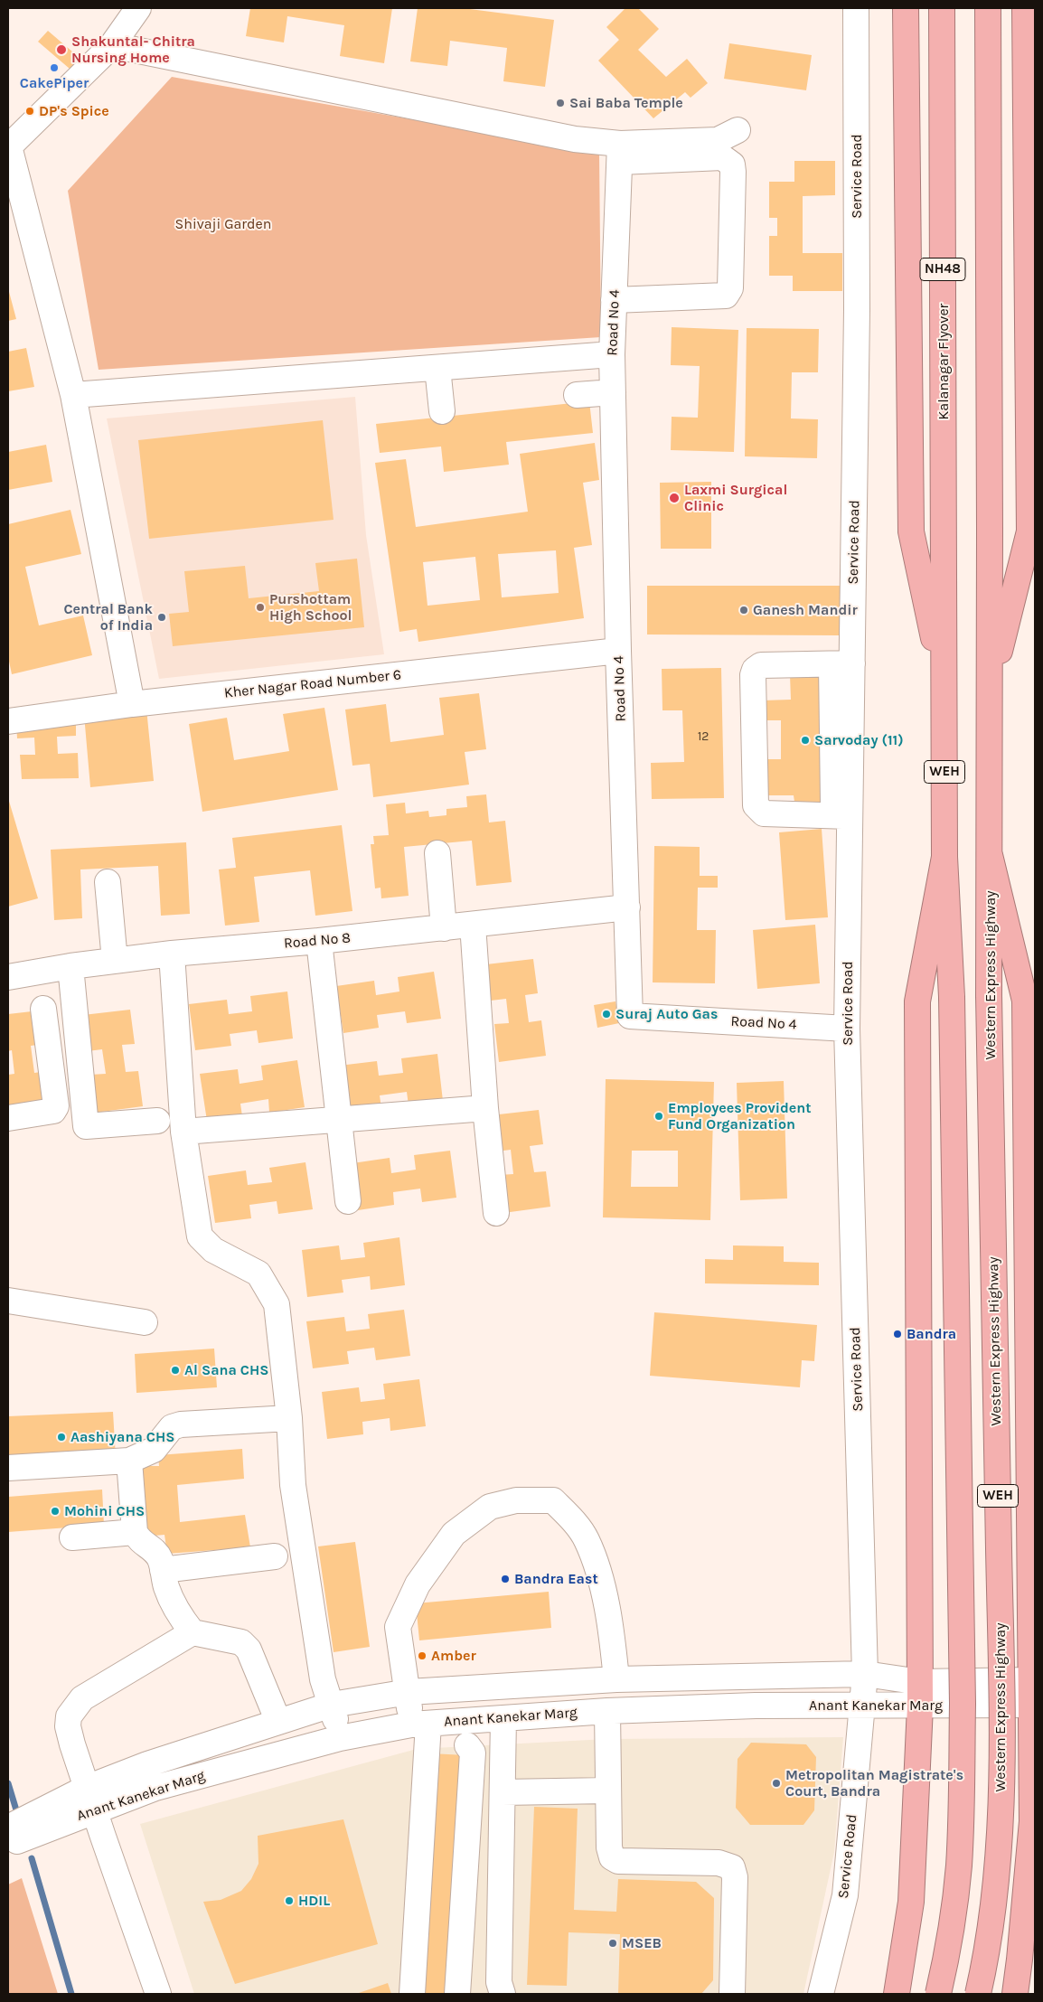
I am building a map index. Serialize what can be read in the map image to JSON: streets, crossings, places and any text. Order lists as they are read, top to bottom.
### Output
{
  "streets": {
    "highway": [
      "NH48",
      "Kalanagar Flyover",
      "WEH",
      "Western Express Highway"
    ],
    "street": [
      "Service Road",
      "Road No 4",
      "Kher Nagar Road Number 6",
      "Road No 8",
      "Anant Kanekar Marg"
    ]
  },
  "crossings": [
    ["Service Road", "Road No 4"],
    ["Service Road", "Anant Kanekar Marg"],
    ["Road No 4", "Kher Nagar Road Number 6"],
    ["Road No 4", "Road No 8"],
    ["Kalanagar Flyover", "WEH"]
  ],
  "parks": ["Shivaji Garden"],
  "places": [
    "Shakuntal- Chitra Nursing Home",
    "CakePiper",
    "Sai Baba Temple",
    "DP's Spice",
    "Laxmi Surgical Clinic",
    "Purshottam High School",
    "Ganesh Mandir",
    "Central Bank of India",
    "Sarvoday (11)",
    "Suraj Auto Gas",
    "Employees Provident Fund Organization",
    "Bandra",
    "Al Sana CHS",
    "Aashiyana CHS",
    "Mohini CHS",
    "Bandra East",
    "Amber",
    "Metropolitan Magistrate's Court, Bandra",
    "HDIL",
    "MSEB"
  ],
  "house_numbers": ["12"]
}
